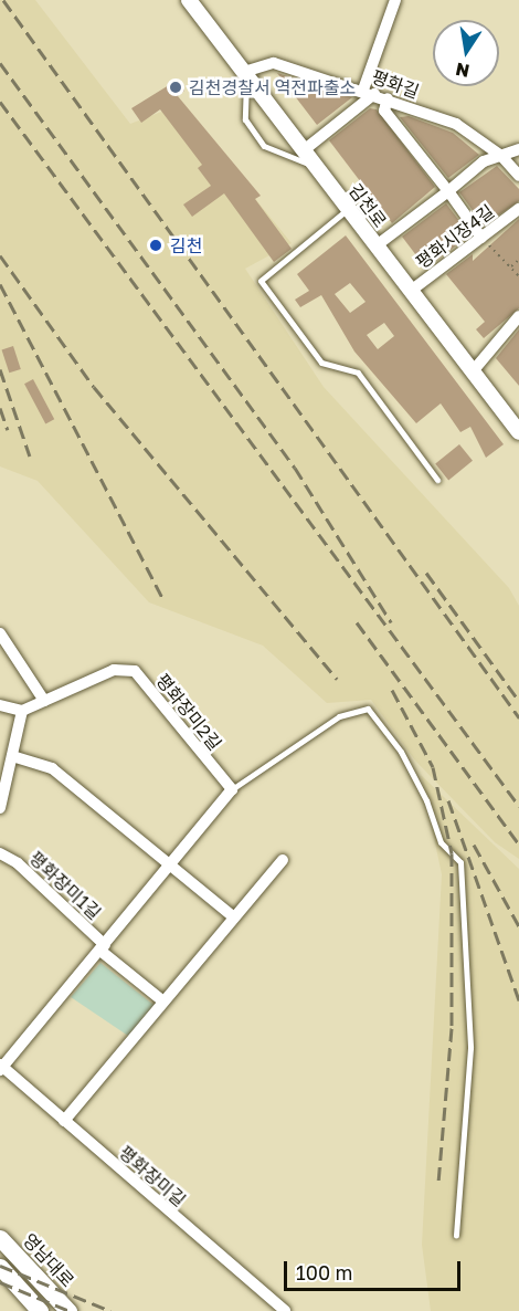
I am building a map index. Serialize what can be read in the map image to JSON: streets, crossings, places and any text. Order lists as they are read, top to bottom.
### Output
{
  "streets": {
    "main road": ["영남대로"],
    "street": [
      "평화길",
      "김천로",
      "평화시장4길",
      "평화장미2길",
      "평화장미1길",
      "평화장미길"
    ]
  },
  "crossings": [
    ["평화길", "김천로"],
    ["김천로", "평화시장4길"]
  ],
  "places": ["김천경찰서 역전파출소", "김천"],
  "scale_bar": "100 m",
  "north": "bottom"
}
